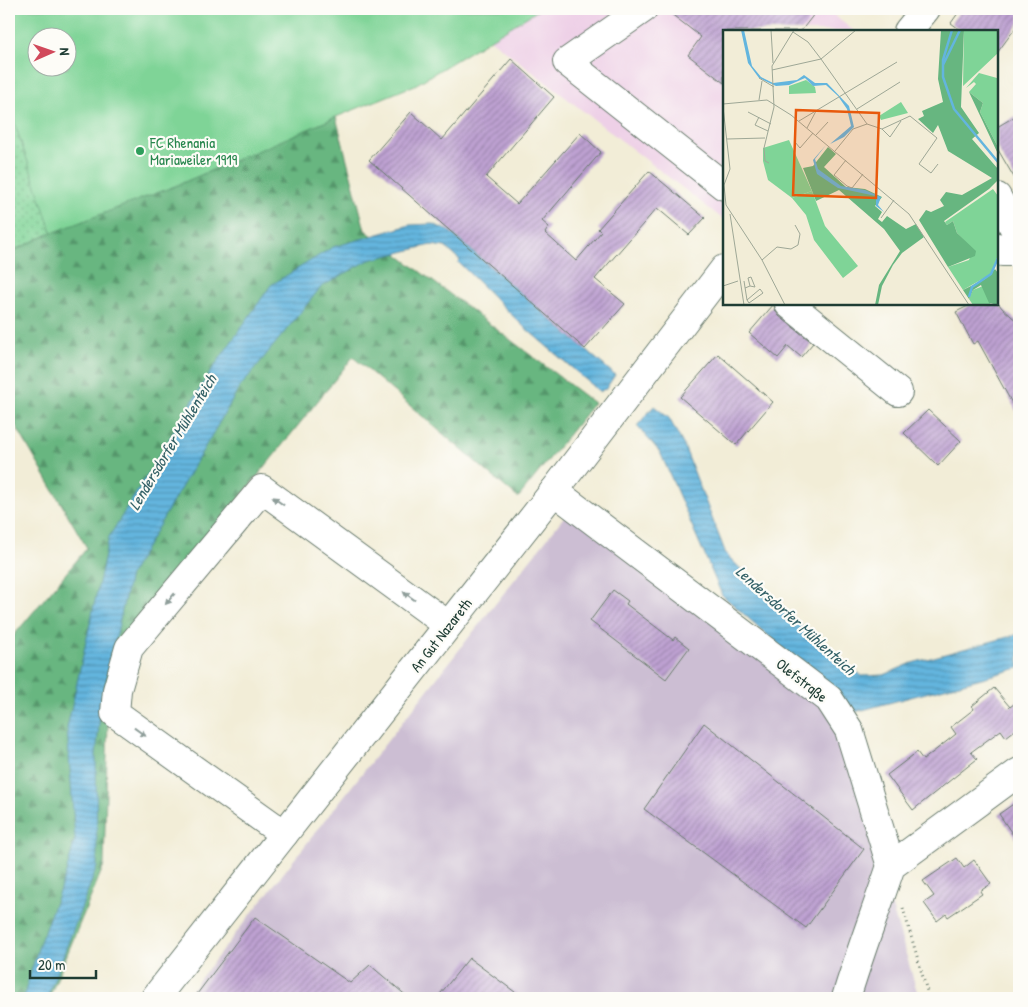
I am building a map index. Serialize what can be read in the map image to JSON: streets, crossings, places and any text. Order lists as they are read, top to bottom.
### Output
{
  "streets": {
    "main road": ["An Gut Nazareth", "Olefstraße"]
  },
  "crossings": [
    ["An Gut Nazareth", "Olefstraße"]
  ],
  "water": ["Lendersdorfer Mühlenteich"],
  "places": ["FC Rhenania Mariaweiler 1919"],
  "scale_bar": "20 m",
  "north": "right"
}
